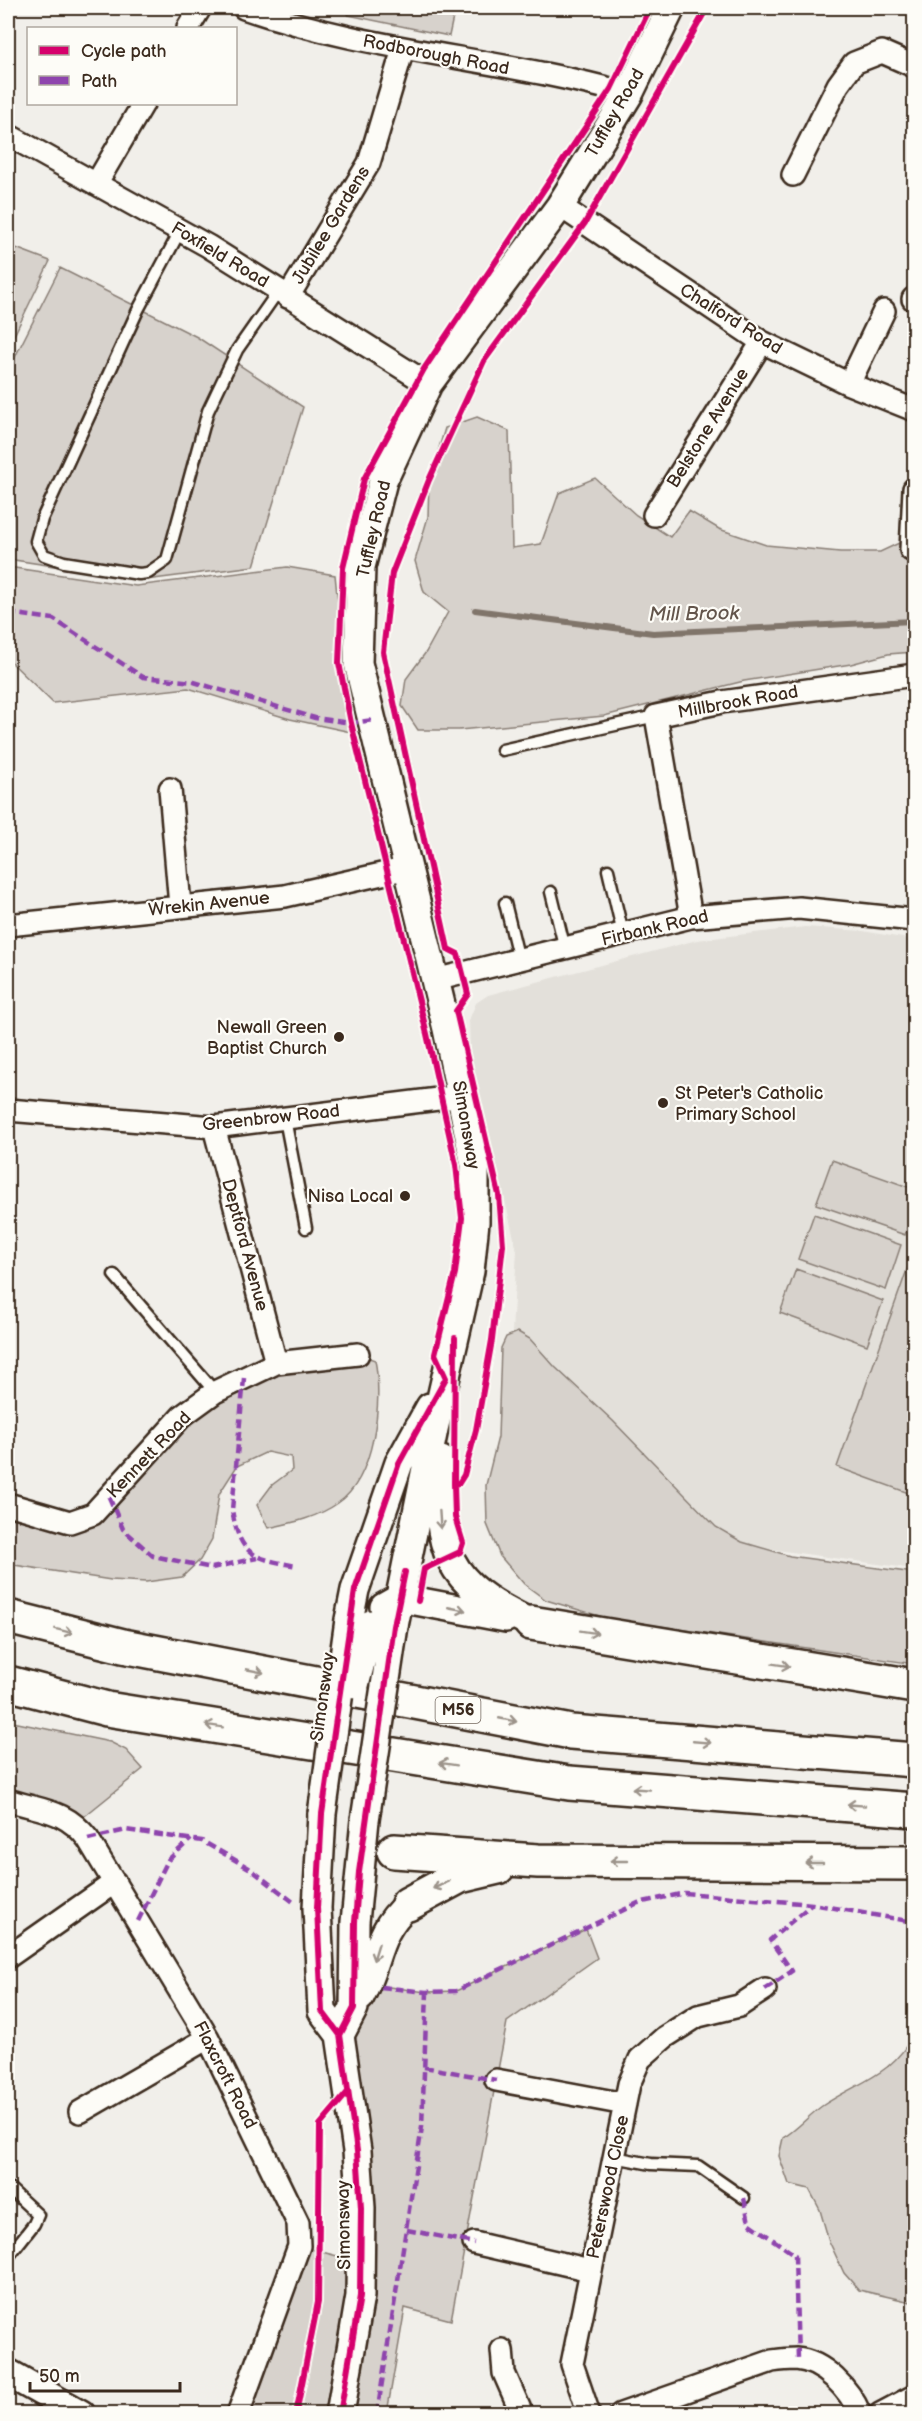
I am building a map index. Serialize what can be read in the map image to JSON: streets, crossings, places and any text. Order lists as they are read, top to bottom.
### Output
{
  "streets": {
    "highway": ["M56"],
    "street": [
      "Rodborough Road",
      "Tuffley Road",
      "Jubilee Gardens",
      "Foxfield Road",
      "Chalford Road",
      "Belstone Avenue",
      "Millbrook Road",
      "Wrekin Avenue",
      "Firbank Road",
      "Greenbrow Road",
      "Simonsway",
      "Deptford Avenue",
      "Kennett Road",
      "Flaxcroft Road",
      "Peterswood Close"
    ]
  },
  "crossings": [
    ["Rodborough Road", "Tuffley Road"],
    ["Rodborough Road", "Jubilee Gardens"],
    ["Tuffley Road", "Foxfield Road"],
    ["Tuffley Road", "Chalford Road"],
    ["Tuffley Road", "Wrekin Avenue"],
    ["Tuffley Road", "Firbank Road"],
    ["Tuffley Road", "Simonsway"],
    ["Jubilee Gardens", "Foxfield Road"],
    ["Chalford Road", "Belstone Avenue"],
    ["Millbrook Road", "Firbank Road"],
    ["Firbank Road", "Simonsway"],
    ["Greenbrow Road", "Simonsway"],
    ["Greenbrow Road", "Deptford Avenue"],
    ["Deptford Avenue", "Kennett Road"]
  ],
  "water": ["Mill Brook"],
  "places": ["Newall Green Baptist Church", "St Peter's Catholic Primary School", "Nisa Local"],
  "legend": ["Cycle path", "Path"],
  "scale_bar": "50 m"
}
